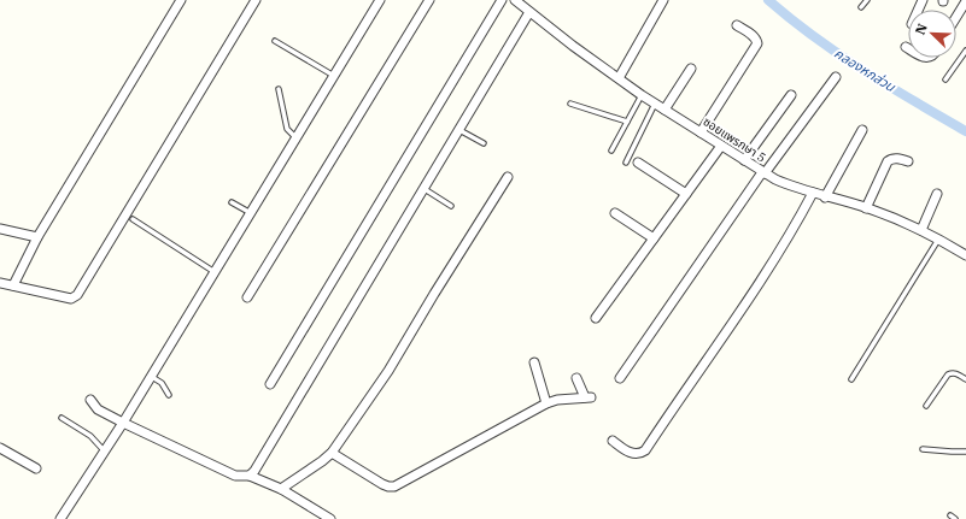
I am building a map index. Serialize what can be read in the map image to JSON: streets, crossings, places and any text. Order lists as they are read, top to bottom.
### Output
{
  "streets": {
    "street": ["ซอยแพรกษา 5"]
  },
  "water": ["คลองหกส่วน"],
  "north": "top left"
}
